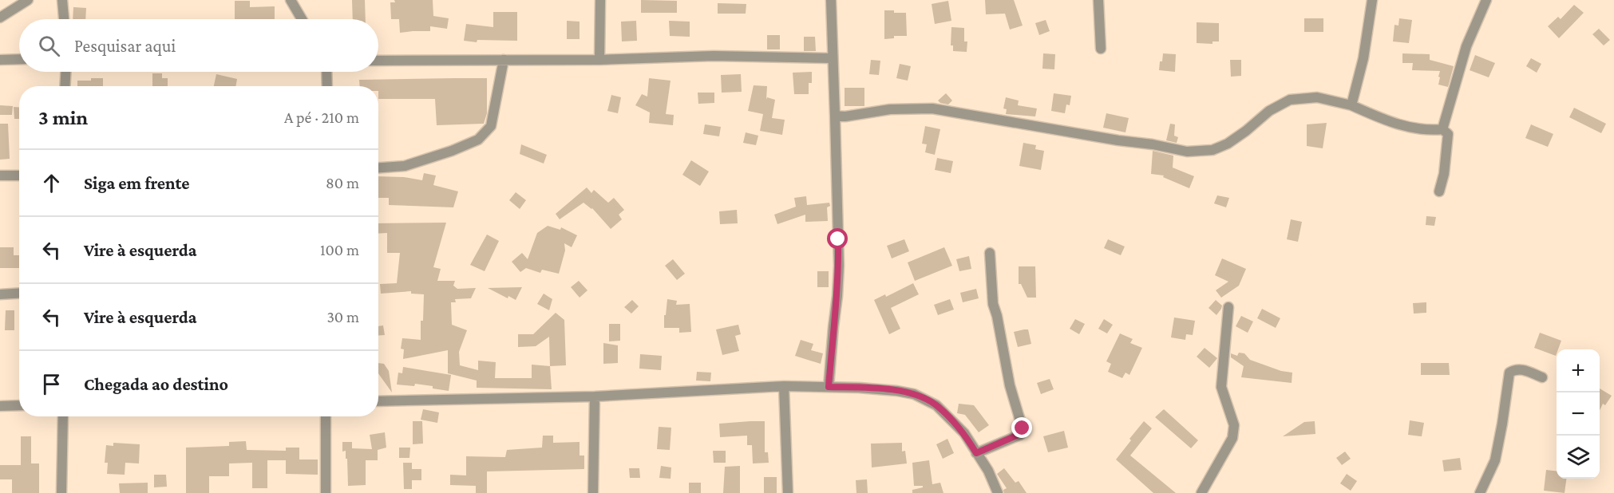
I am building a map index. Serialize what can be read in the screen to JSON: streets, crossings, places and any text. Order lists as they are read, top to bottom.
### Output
{
  "page": {
    "search": "Pesquisar aqui",
    "heading": ["3 min", "A pé · 210 m"],
    "list": [
      ["Siga em frente", "80 m"],
      ["Vire à esquerda", "100 m"],
      ["Vire à esquerda", "30 m"],
      "Chegada ao destino"
    ],
    "map_buttons": ["+", "−"]
  }
}
